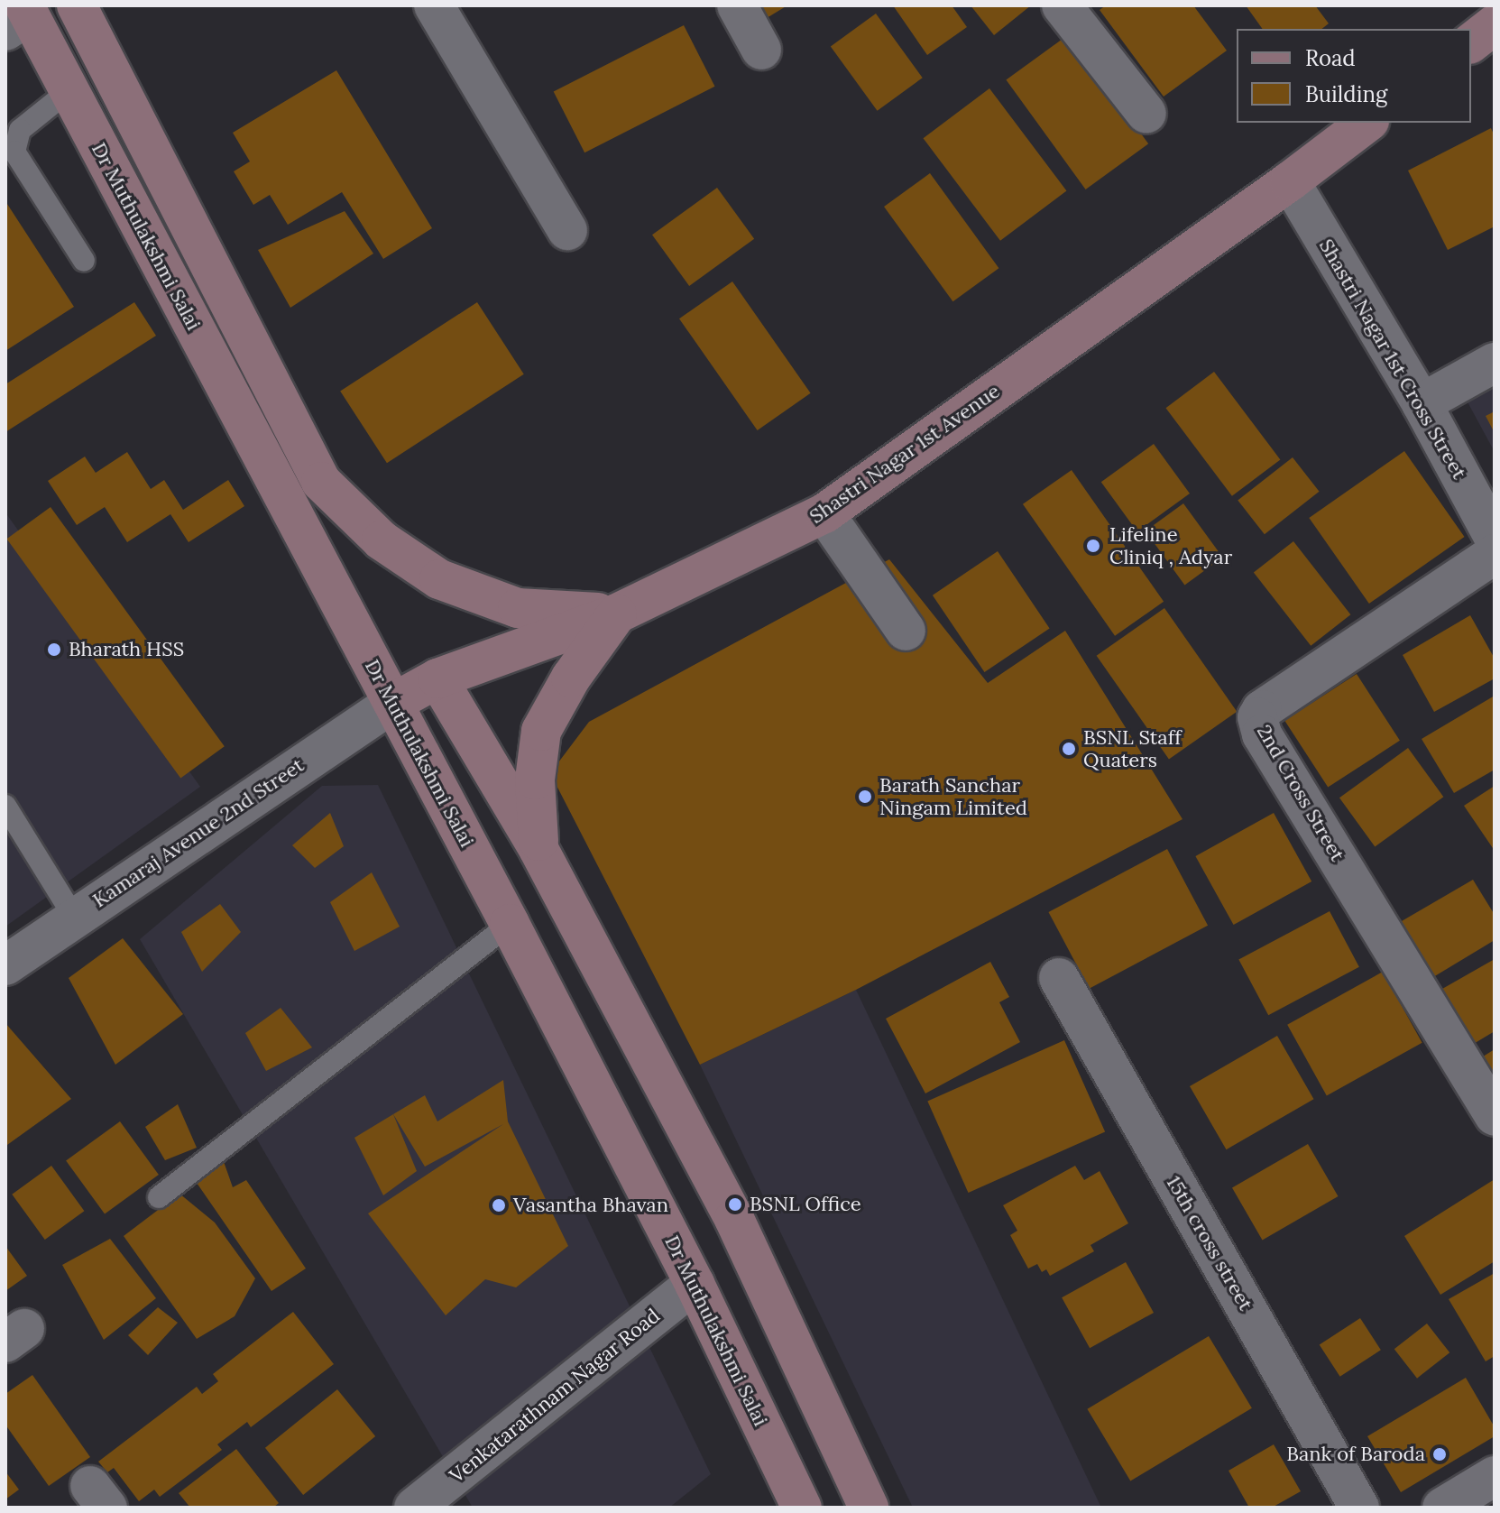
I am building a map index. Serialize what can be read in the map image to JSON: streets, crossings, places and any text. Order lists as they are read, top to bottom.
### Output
{
  "streets": {
    "main road": ["Dr Muthulakshmi Salai", "Shastri Nagar 1st Avenue"],
    "street": [
      "Shastri Nagar 1st Cross Street",
      "2nd Cross Street",
      "Kamaraj Avenue 2nd Street",
      "15th cross street",
      "Venkatarathnam Nagar Road"
    ]
  },
  "crossings": [
    ["Dr Muthulakshmi Salai", "Shastri Nagar 1st Avenue"],
    ["Dr Muthulakshmi Salai", "Kamaraj Avenue 2nd Street"],
    ["Dr Muthulakshmi Salai", "Venkatarathnam Nagar Road"],
    ["Shastri Nagar 1st Cross Street", "Shastri Nagar 1st Avenue"],
    ["Shastri Nagar 1st Avenue", "Kamaraj Avenue 2nd Street"]
  ],
  "places": [
    "Lifeline Cliniq , Adyar",
    "Bharath HSS",
    "BSNL Staff Quaters",
    "Barath Sanchar Ningam Limited",
    "BSNL Office",
    "Vasantha Bhavan",
    "Bank of Baroda"
  ],
  "legend": ["Road", "Building"]
}
